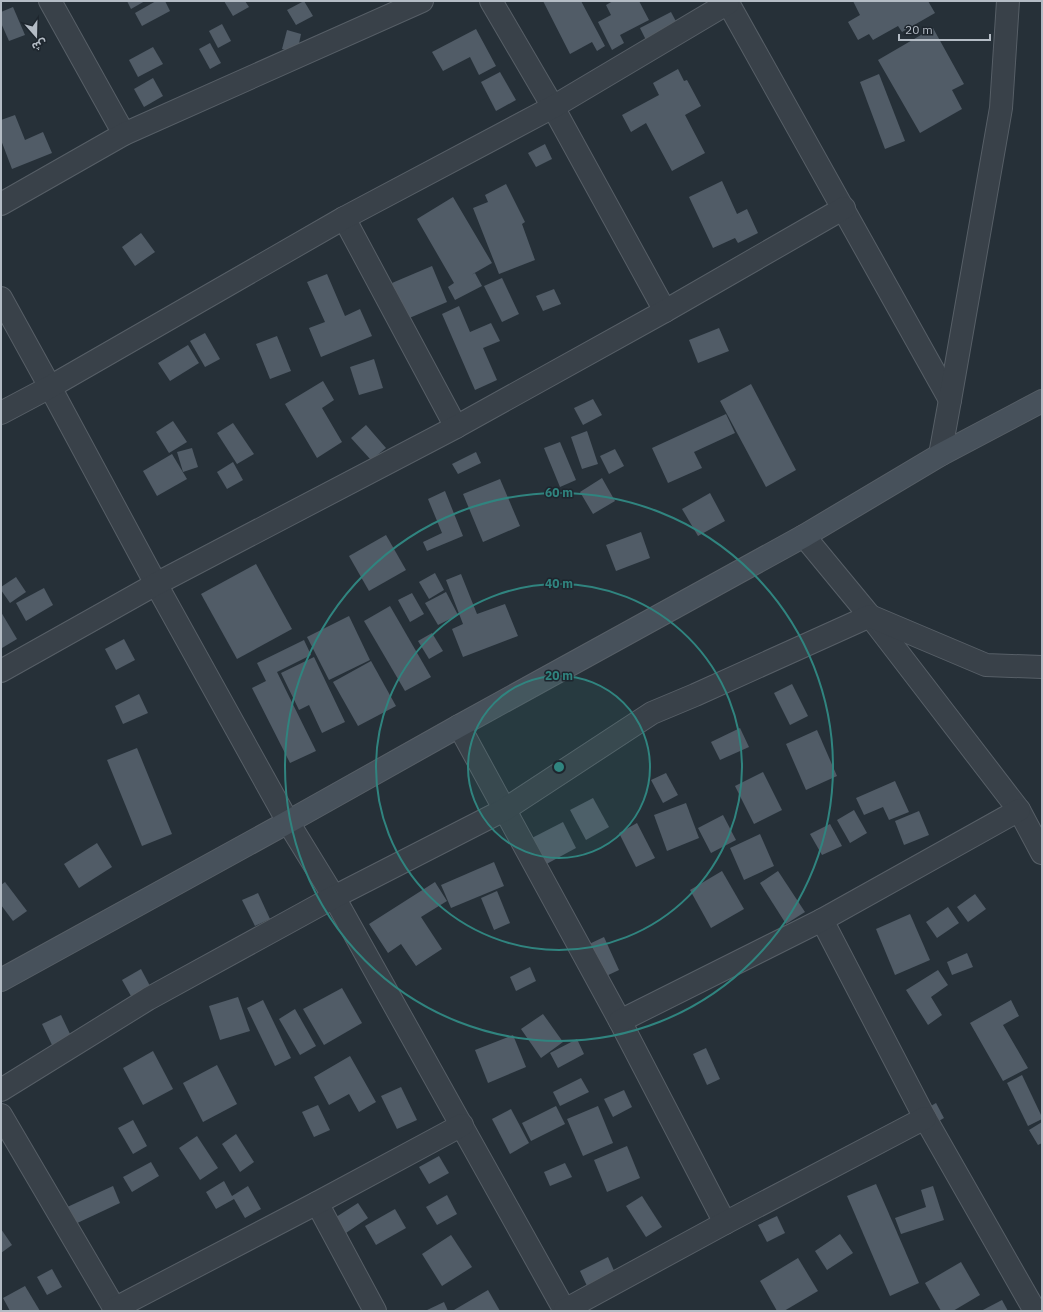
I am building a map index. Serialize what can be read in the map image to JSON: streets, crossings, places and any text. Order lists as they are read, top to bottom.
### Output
{
  "scale_bar": "20 m",
  "north": "bottom",
  "rings": ["60 m", "40 m", "20 m"]
}
